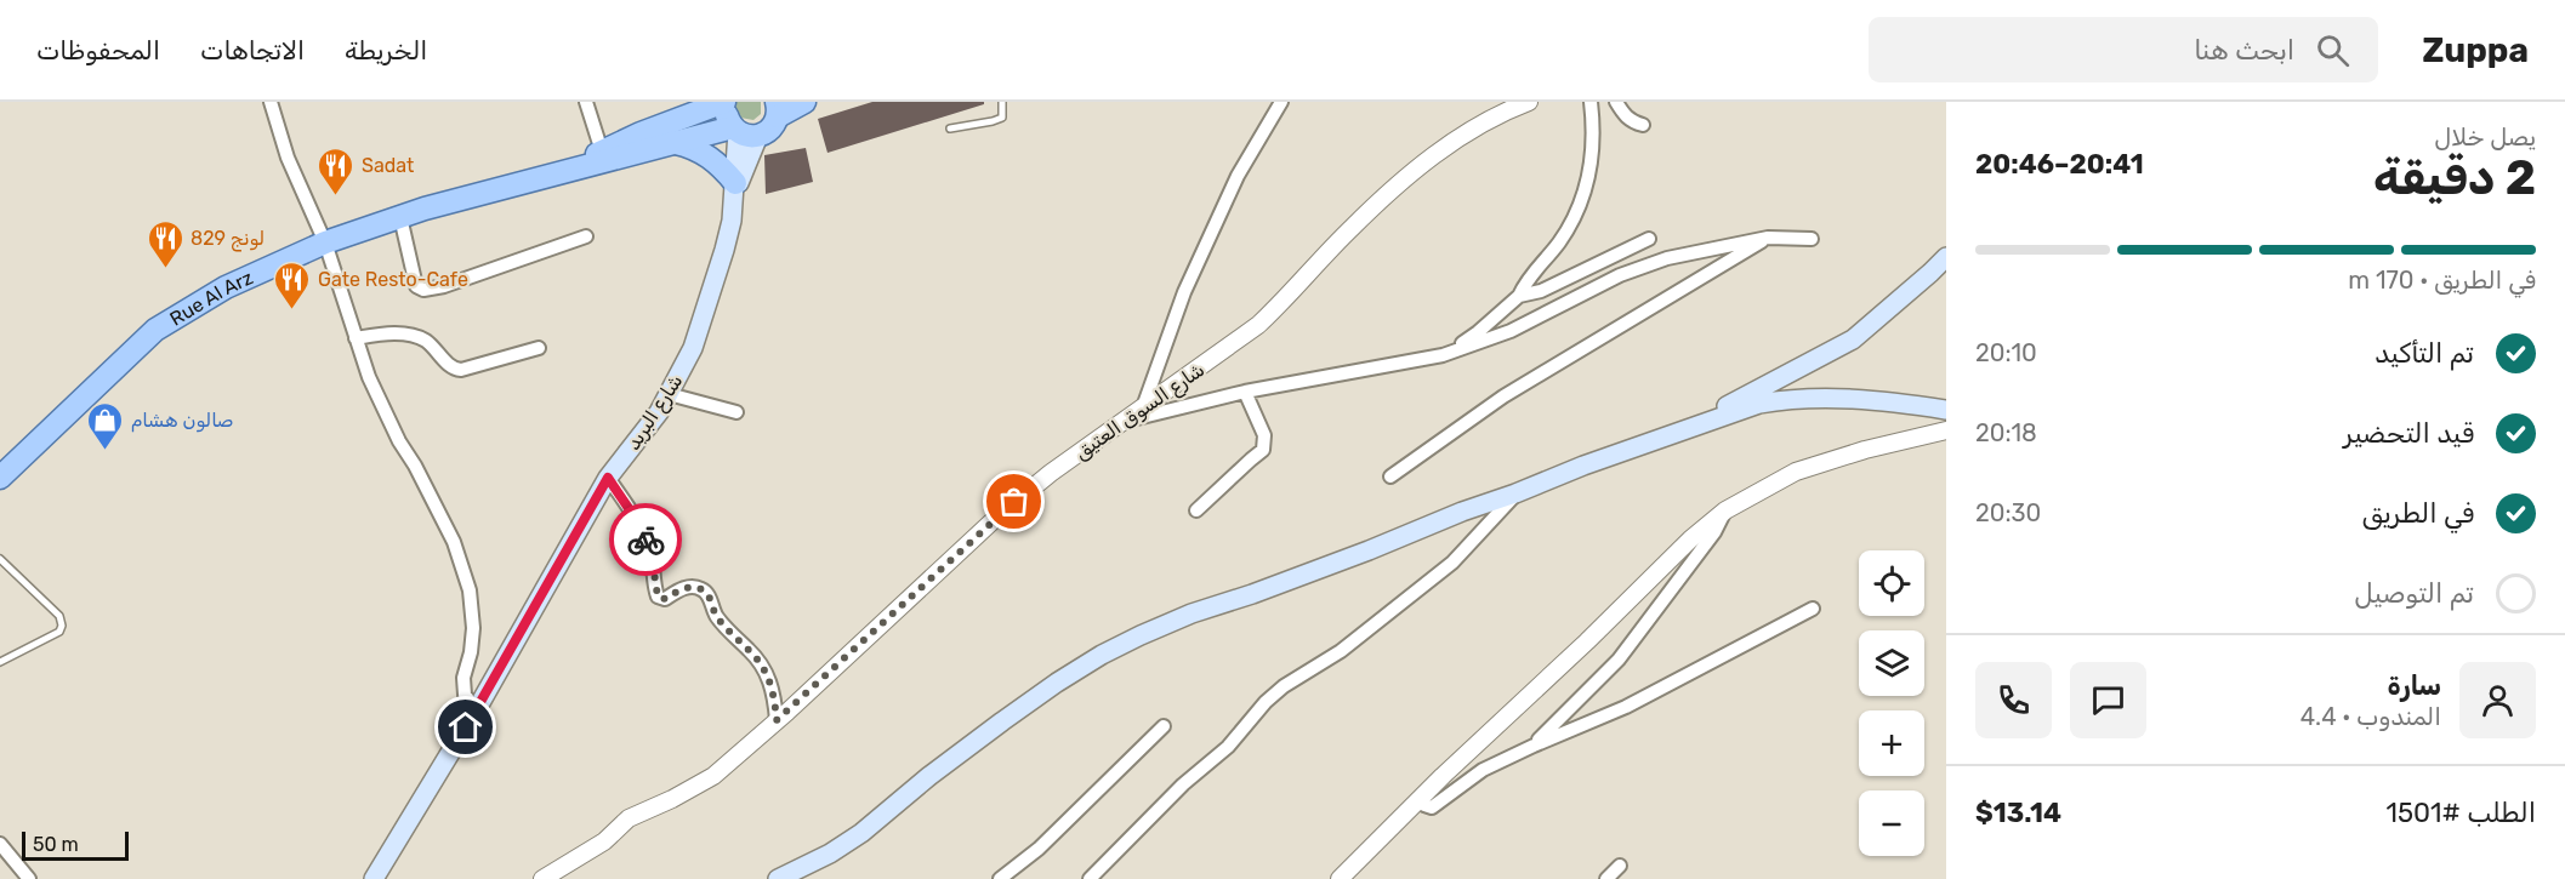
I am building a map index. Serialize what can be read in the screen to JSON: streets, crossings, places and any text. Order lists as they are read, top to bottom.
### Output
{
  "streets": {
    "main road": ["Rue Al Arz", "شارع البريد"],
    "street": ["شارع السوق العتيق"]
  },
  "crossings": [
    ["Rue Al Arz", "شارع البريد"]
  ],
  "places": {
    "restaurant": ["Sadat", "لونج 829", "Gate Resto-Cafe"],
    "shop": ["صالون هشام"]
  },
  "scale_bar": "50 m",
  "page": {
    "header": "Zuppa",
    "search": "ابحث هنا",
    "nav": ["الخريطة", "الاتجاهات", "المحفوظات"],
    "heading": ["2 دقيقة", "يصل خلال", "20:41–20:46"],
    "panel": [
      "سارة",
      "المندوب · 4.4",
      "الطلب #1501",
      "$13.14"
    ],
    "bar": "في الطريق · 170 m",
    "list": [
      ["تم التأكيد", "20:10"],
      ["قيد التحضير", "20:18"],
      ["في الطريق", "20:30"],
      "تم التوصيل"
    ],
    "map_buttons": ["+", "−"],
    "scale": "50 m"
  }
}
